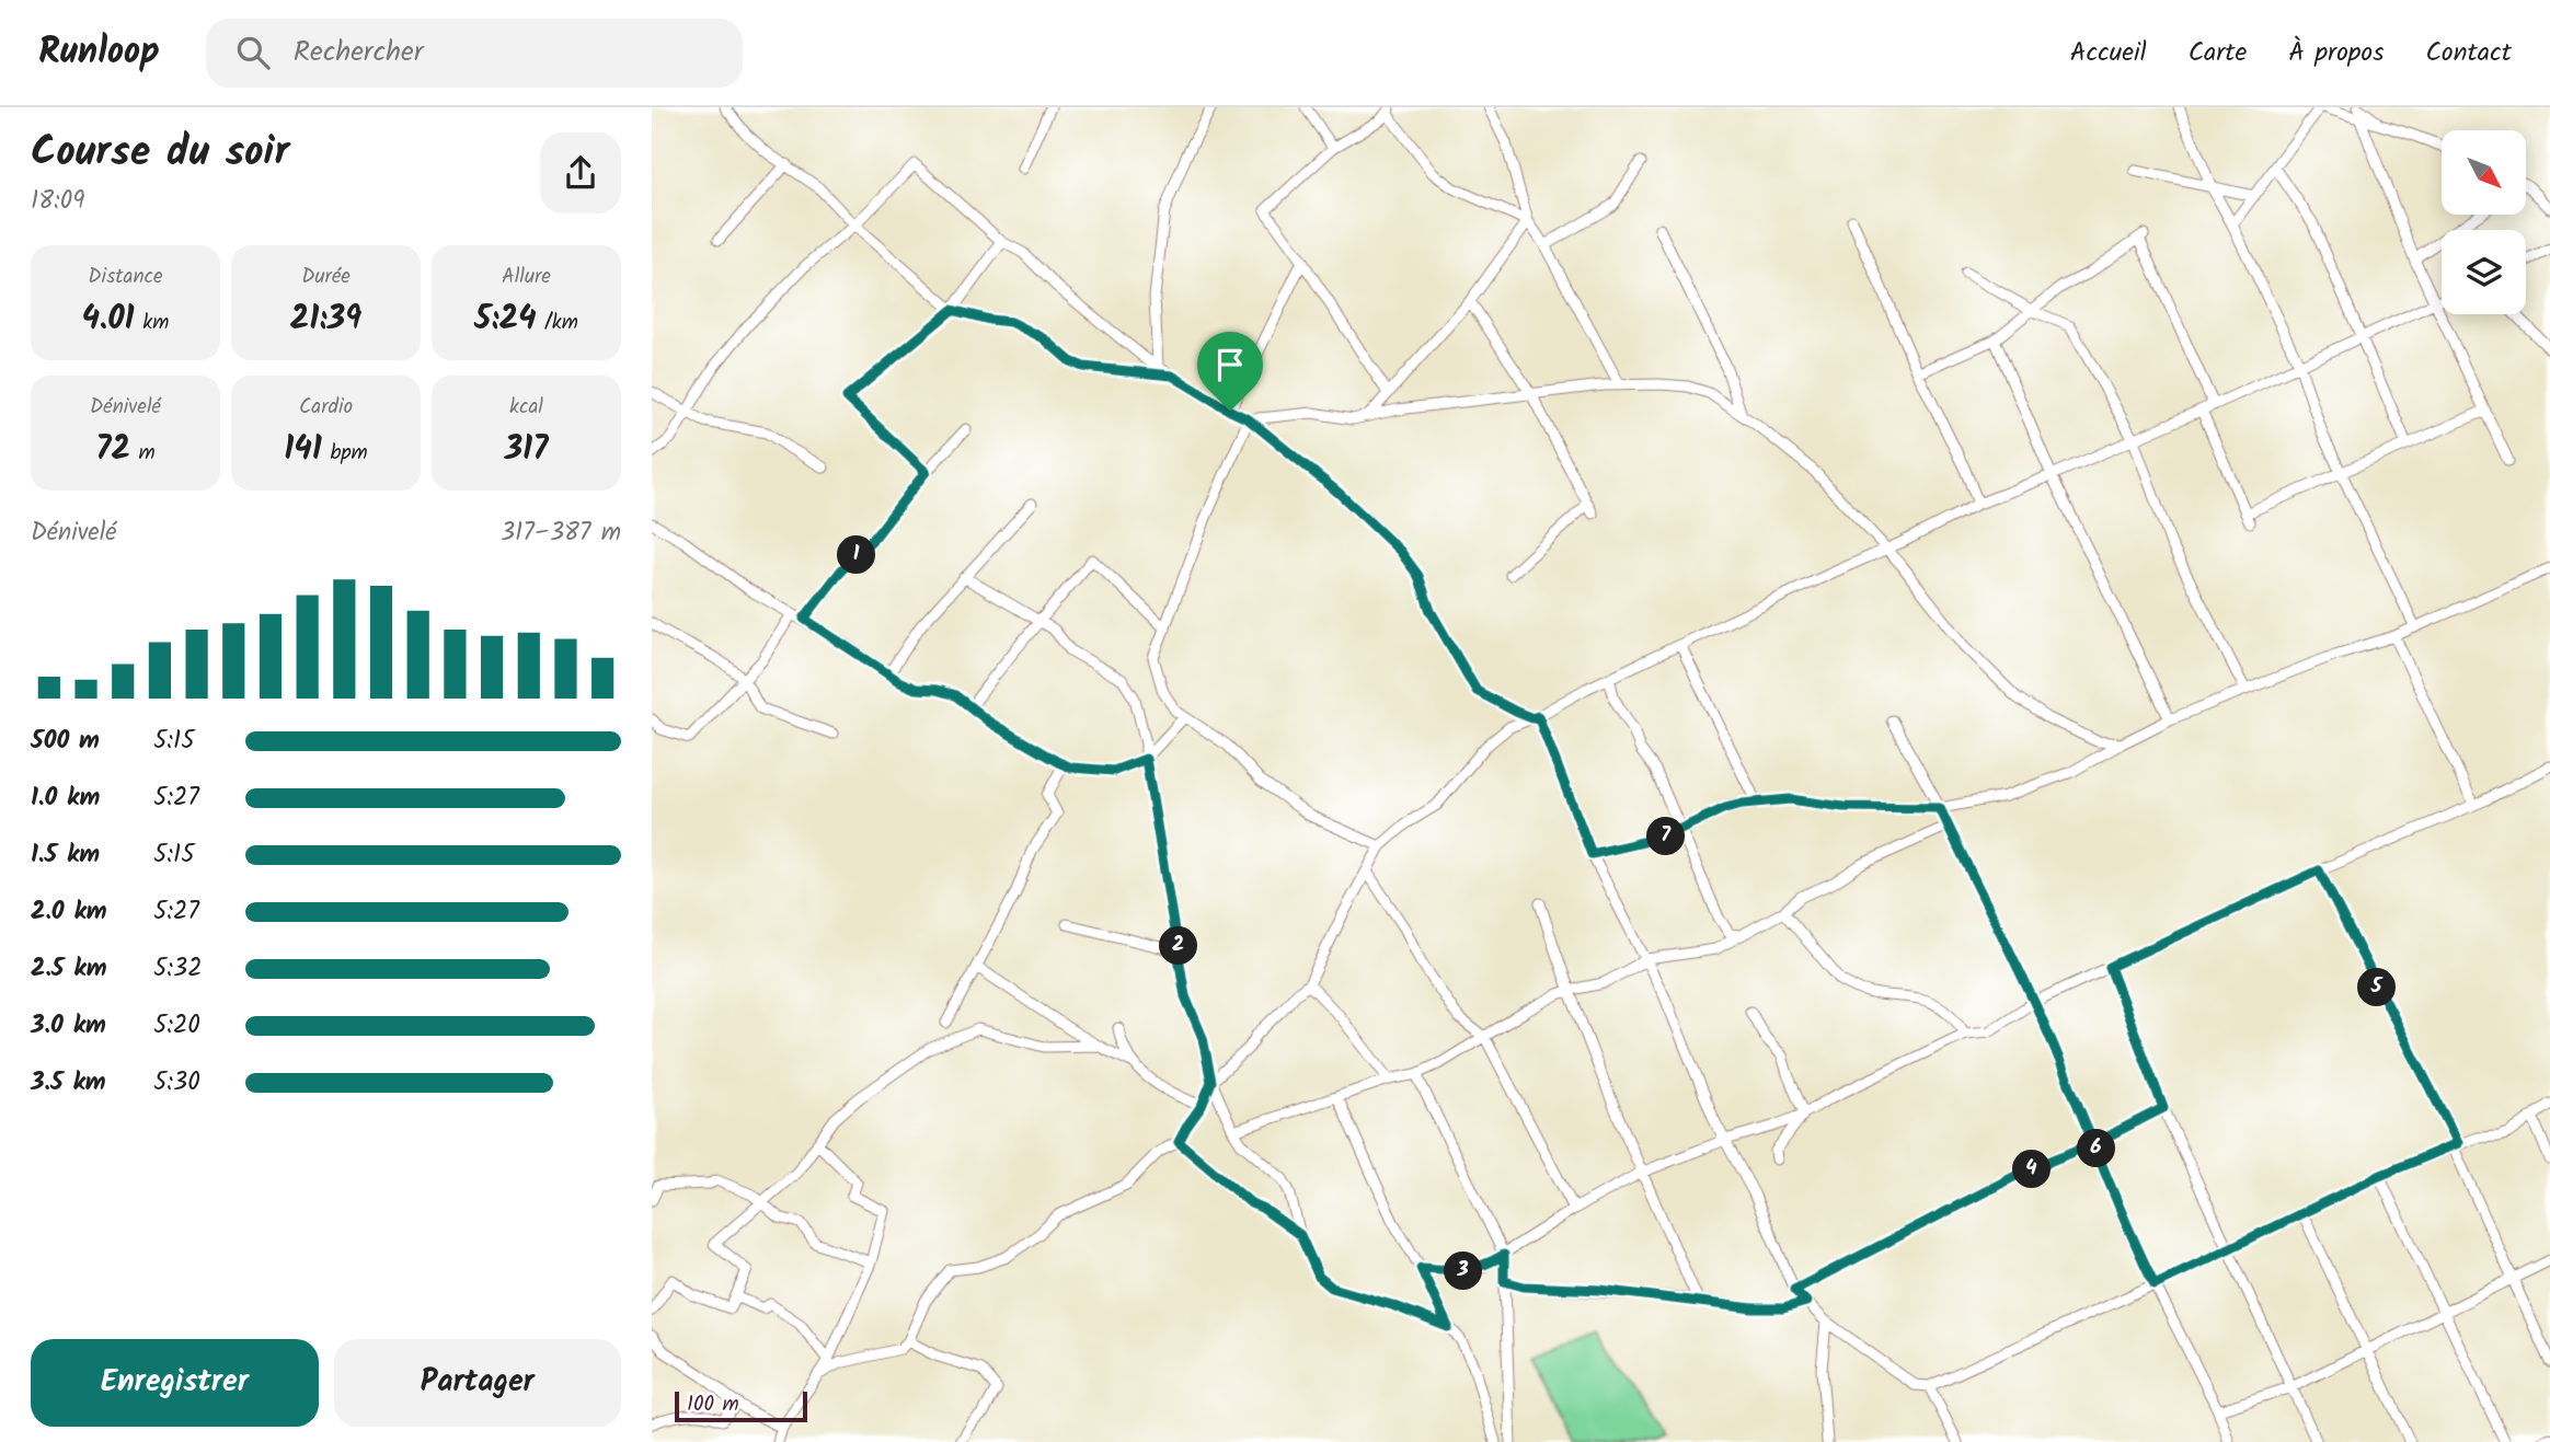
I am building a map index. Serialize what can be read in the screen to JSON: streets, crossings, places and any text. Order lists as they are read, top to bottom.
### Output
{
  "scale_bar": "100 m",
  "north": "bottom right",
  "page": {
    "header": "Runloop",
    "search": "Rechercher",
    "nav": [
      "Accueil",
      "Carte",
      "À propos",
      "Contact"
    ],
    "heading": ["Course du soir", "18:09"],
    "stats": [
      ["Distance", "4.01 km"],
      ["Durée", "21:39"],
      ["Allure", "5:24 /km"],
      ["Dénivelé", "72 m"],
      ["Cardio", "141 bpm"],
      ["kcal", "317"]
    ],
    "chart": ["Dénivelé", "317–387 m"],
    "pins": [
      "1",
      "7",
      "2",
      "5",
      "6",
      "4",
      "3"
    ],
    "list": [
      {
        "name": "500 m",
        "note": "5:15"
      },
      {
        "name": "1.0 km",
        "note": "5:27"
      },
      {
        "name": "1.5 km",
        "note": "5:15"
      },
      {
        "name": "2.0 km",
        "note": "5:27"
      },
      {
        "name": "2.5 km",
        "note": "5:32"
      },
      {
        "name": "3.0 km",
        "note": "5:20"
      },
      {
        "name": "3.5 km",
        "note": "5:30"
      }
    ],
    "buttons": ["Enregistrer", "Partager"],
    "scale": "100 m"
  }
}
